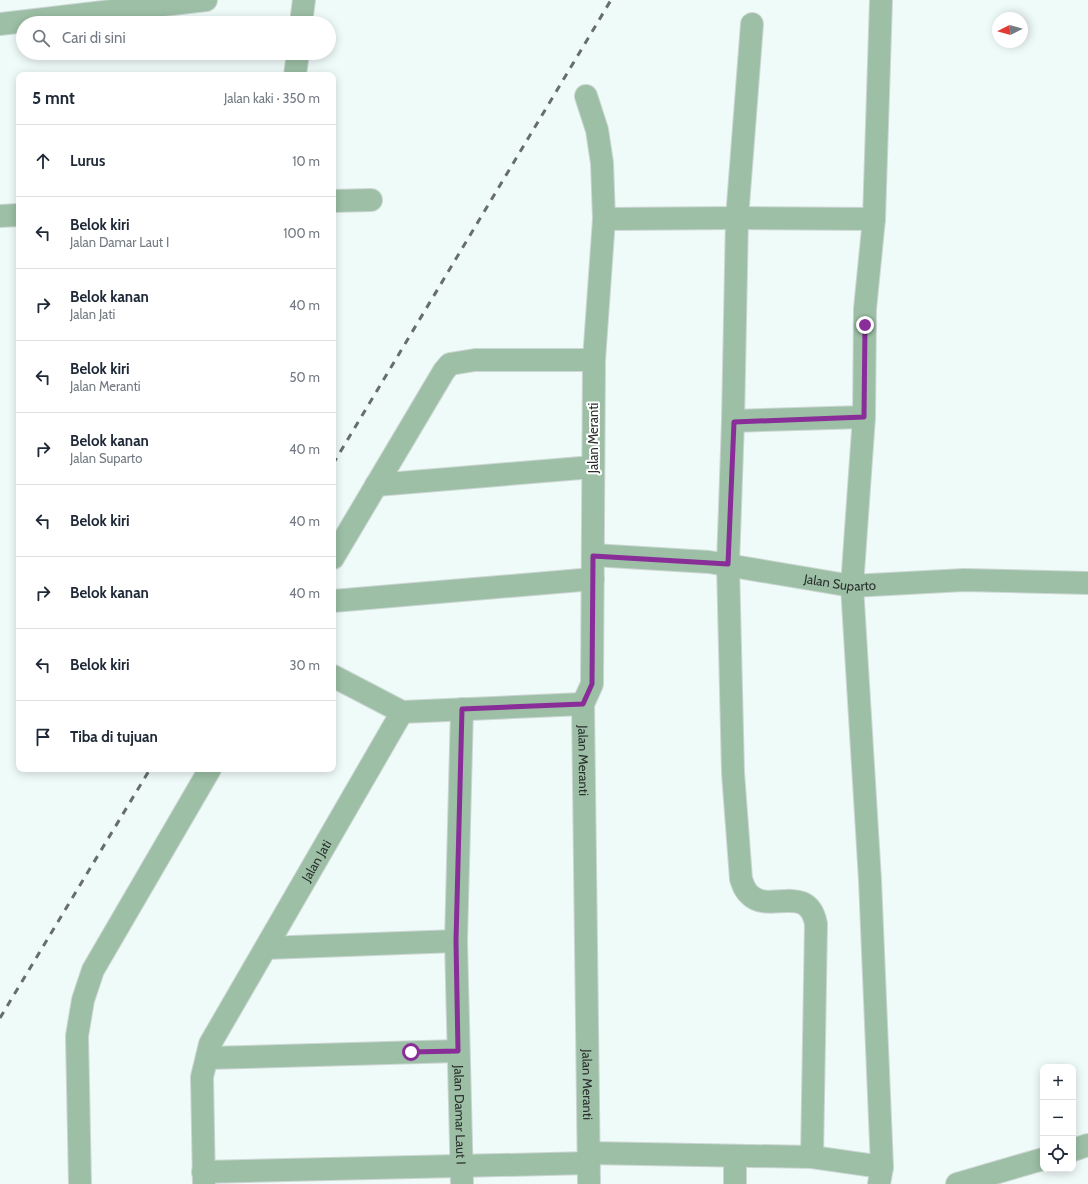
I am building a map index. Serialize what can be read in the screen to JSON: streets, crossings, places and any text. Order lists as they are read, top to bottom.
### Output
{
  "streets": {
    "street": [
      "Jalan Meranti",
      "Jalan Suparto",
      "Jalan Jati",
      "Jalan Damar Laut I"
    ]
  },
  "crossings": [
    ["Jalan Meranti", "Jalan Suparto"]
  ],
  "north": "left",
  "page": {
    "search": "Cari di sini",
    "heading": ["5 mnt", "Jalan kaki · 350 m"],
    "list": [
      ["Lurus", "10 m"],
      ["Belok kiri", "Jalan Damar Laut I", "100 m"],
      ["Belok kanan", "Jalan Jati", "40 m"],
      ["Belok kiri", "Jalan Meranti", "50 m"],
      ["Belok kanan", "Jalan Suparto", "40 m"],
      ["Belok kiri", "40 m"],
      ["Belok kanan", "40 m"],
      ["Belok kiri", "30 m"],
      "Tiba di tujuan"
    ],
    "map_buttons": ["+", "−"]
  }
}
